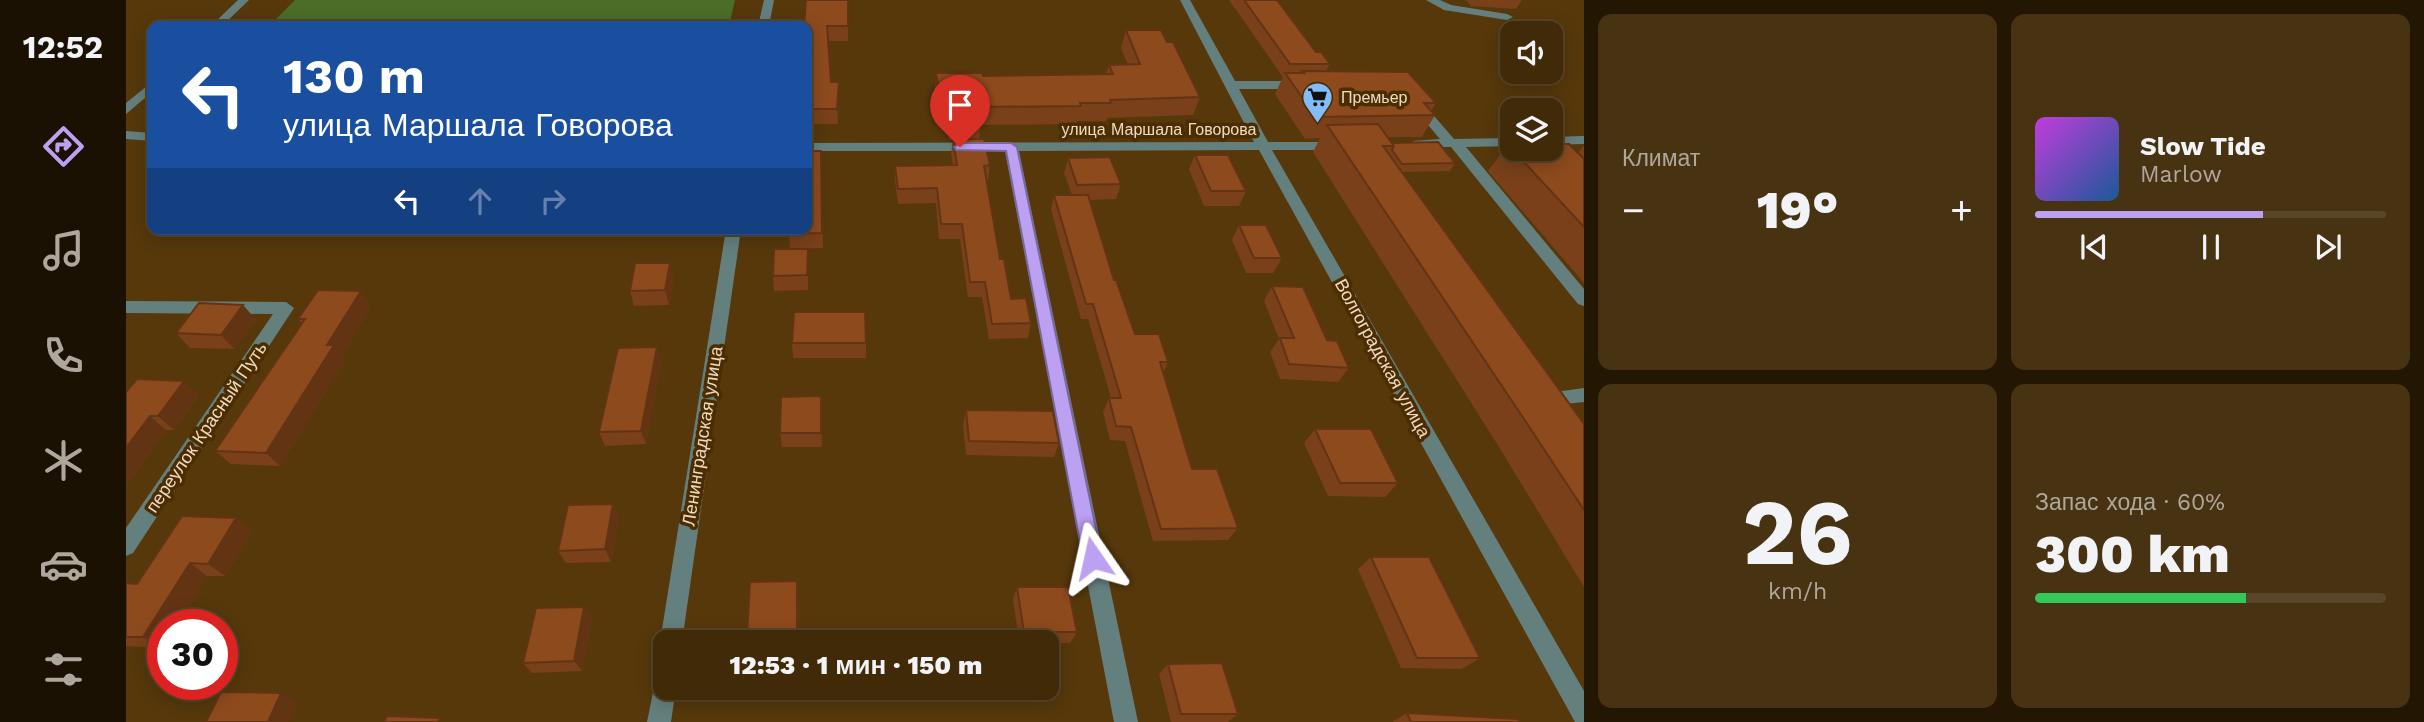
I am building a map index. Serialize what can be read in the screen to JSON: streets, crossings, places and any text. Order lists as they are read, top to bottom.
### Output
{
  "streets": {
    "street": [
      "улица Маршала Говорова",
      "Волгоградская улица",
      "переулок Красный Путь",
      "Ленинградская улица"
    ]
  },
  "crossings": [
    ["улица Маршала Говорова", "Волгоградская улица"]
  ],
  "places": {
    "supermarket": ["Премьер"]
  },
  "page": {
    "tabs": "12:52",
    "tile": [
      "Климат",
      ["26", "km/h"],
      ["Запас хода · 60%", "300 km"]
    ],
    "turn": ["130 m", "улица Маршала Говорова"],
    "song": ["Slow Tide", "Marlow"],
    "heat": ["−", "19°", "+"],
    "limit": "30",
    "trip": "12:53 · 1 мин · 150 m"
  }
}
